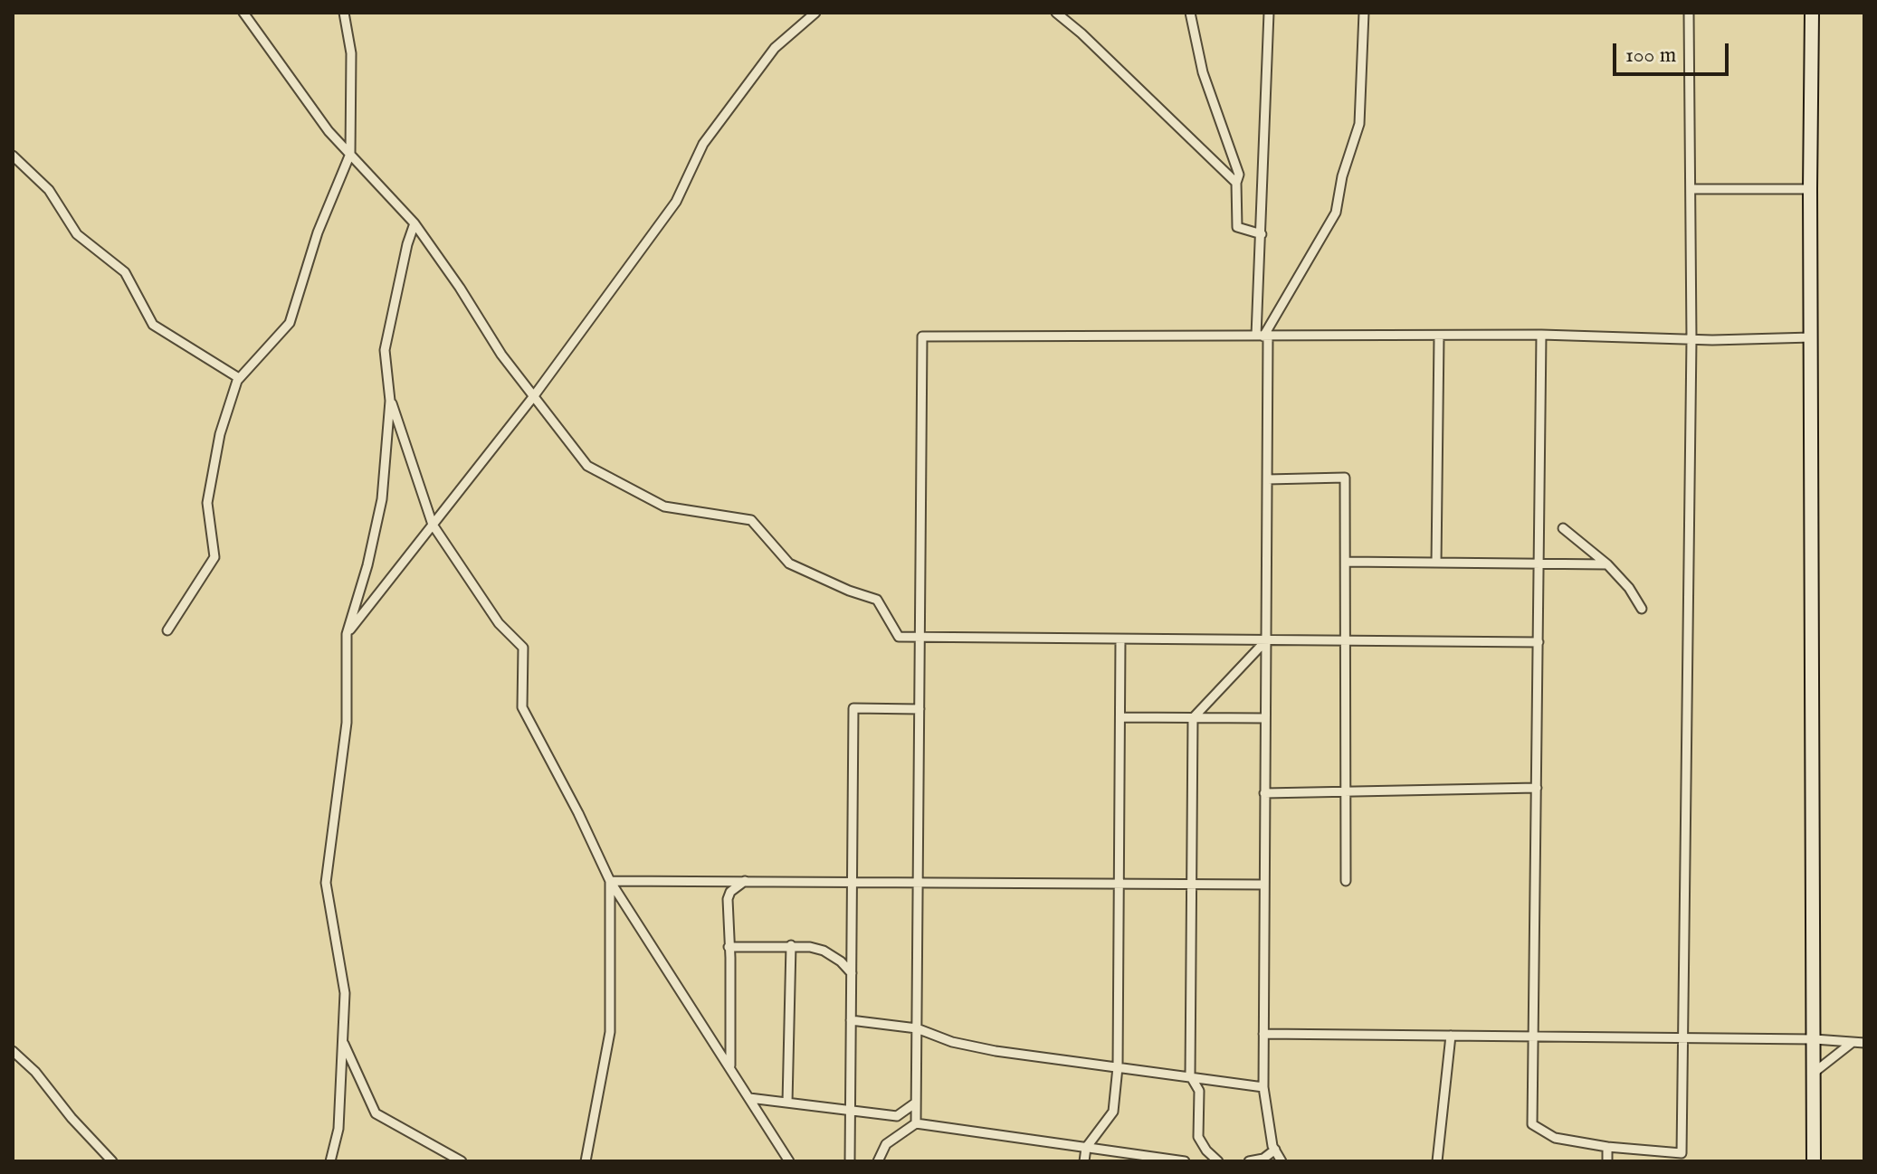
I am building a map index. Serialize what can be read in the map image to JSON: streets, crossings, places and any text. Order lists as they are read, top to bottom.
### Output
{
  "scale_bar": "100 m"
}
